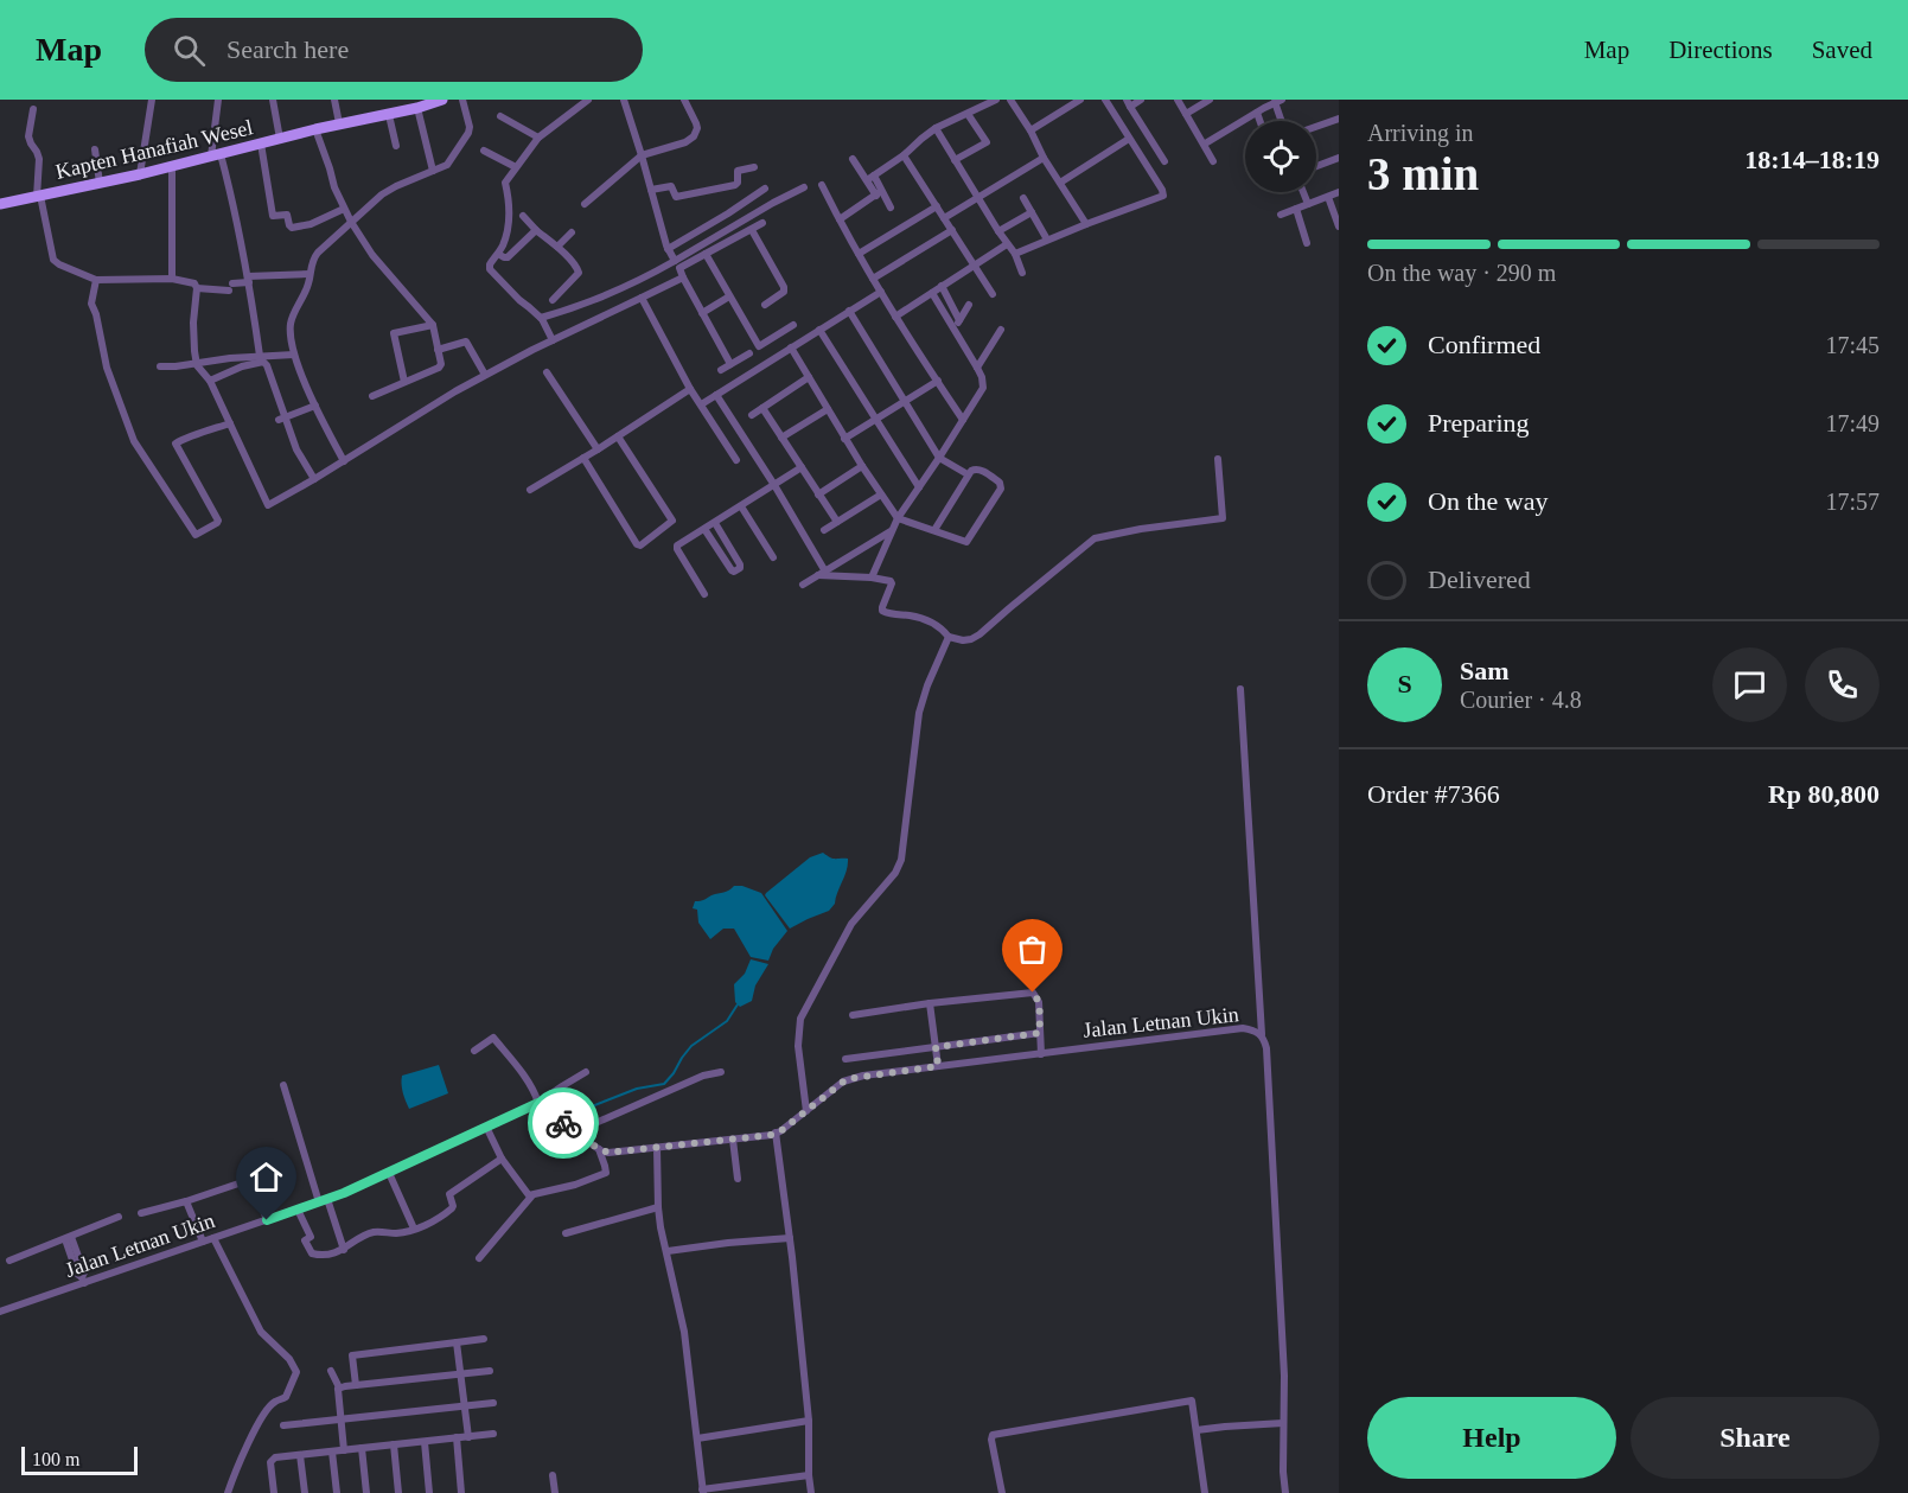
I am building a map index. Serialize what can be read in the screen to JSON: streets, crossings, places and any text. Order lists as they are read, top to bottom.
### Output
{
  "streets": {
    "main road": ["Kapten Hanafiah Wesel"],
    "street": ["Jalan Letnan Ukin"]
  },
  "scale_bar": "100 m",
  "page": {
    "header": "Map",
    "search": "Search here",
    "nav": ["Map", "Directions", "Saved"],
    "heading": ["3 min", "Arriving in", "18:14–18:19"],
    "panel": [
      "Sam",
      "Courier · 4.8",
      "Order #7366",
      "Rp 80,800"
    ],
    "bar": "On the way · 290 m",
    "list": [
      ["Confirmed", "17:45"],
      ["Preparing", "17:49"],
      ["On the way", "17:57"],
      "Delivered"
    ],
    "round": "S",
    "buttons": ["Help", "Share"],
    "scale": "100 m"
  }
}
